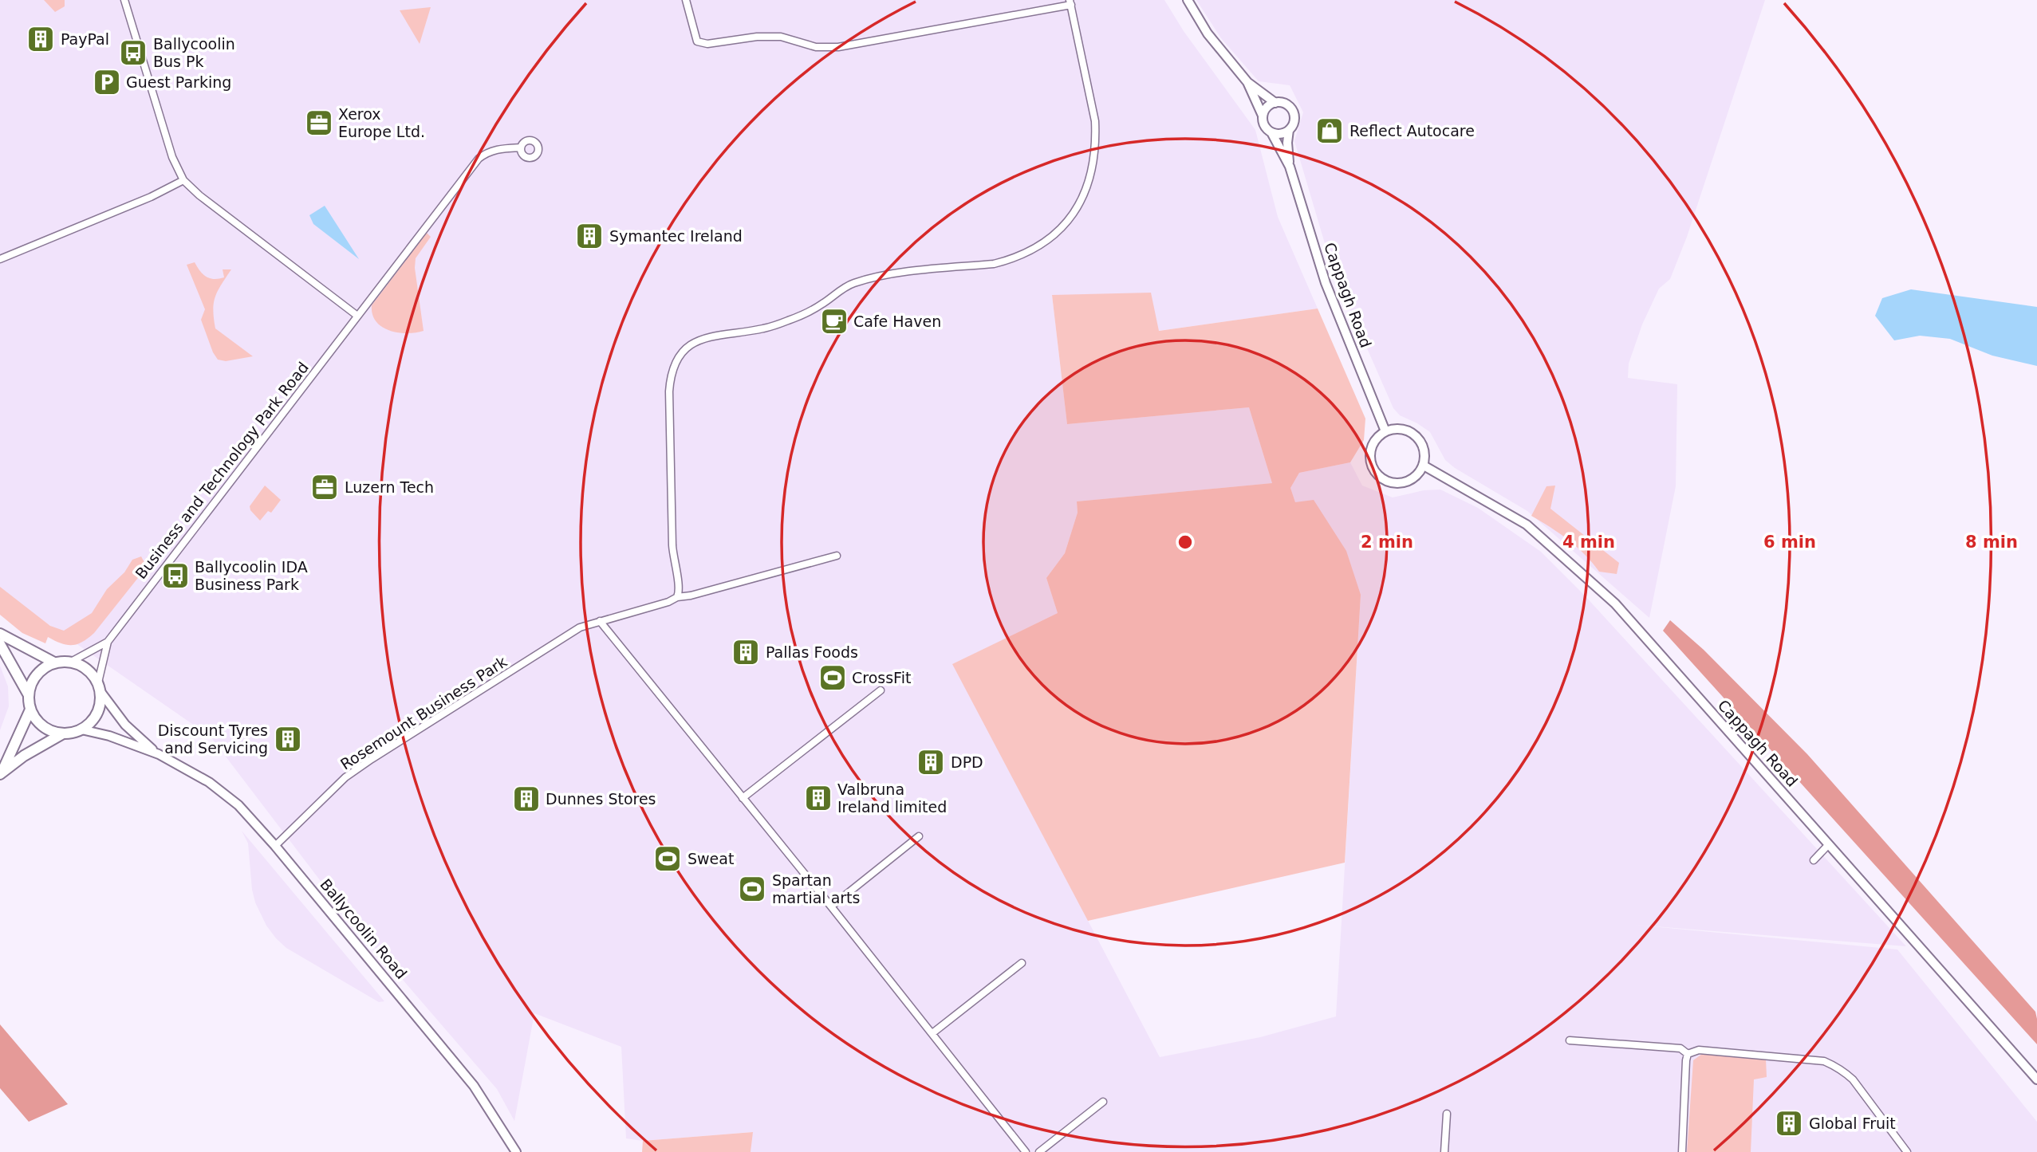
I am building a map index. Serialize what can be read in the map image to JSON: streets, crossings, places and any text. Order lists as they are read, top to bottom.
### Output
{
  "streets": {
    "street": [
      "Cappagh Road",
      "Business and Technology Park Road",
      "Rosemount Business Park",
      "Ballycoolin Road"
    ]
  },
  "crossings": [
    ["Business and Technology Park Road", "Ballycoolin Road"],
    ["Rosemount Business Park", "Ballycoolin Road"]
  ],
  "places": {
    "building": [
      "PayPal",
      "Symantec Ireland",
      "Pallas Foods",
      "Discount Tyres and Servicing",
      "DPD",
      "Valbruna Ireland limited",
      "Dunnes Stores",
      "Global Fruit"
    ],
    "bus stop": ["Ballycoolin Bus Pk", "Ballycoolin IDA Business Park"],
    "parking": ["Guest Parking"],
    "office": ["Xerox Europe Ltd.", "Luzern Tech"],
    "shop": ["Reflect Autocare"],
    "cafe": ["Cafe Haven"],
    "sports": ["CrossFit", "Sweat", "Spartan martial arts"]
  },
  "rings": [
    "2 min",
    "4 min",
    "6 min",
    "8 min"
  ]
}
